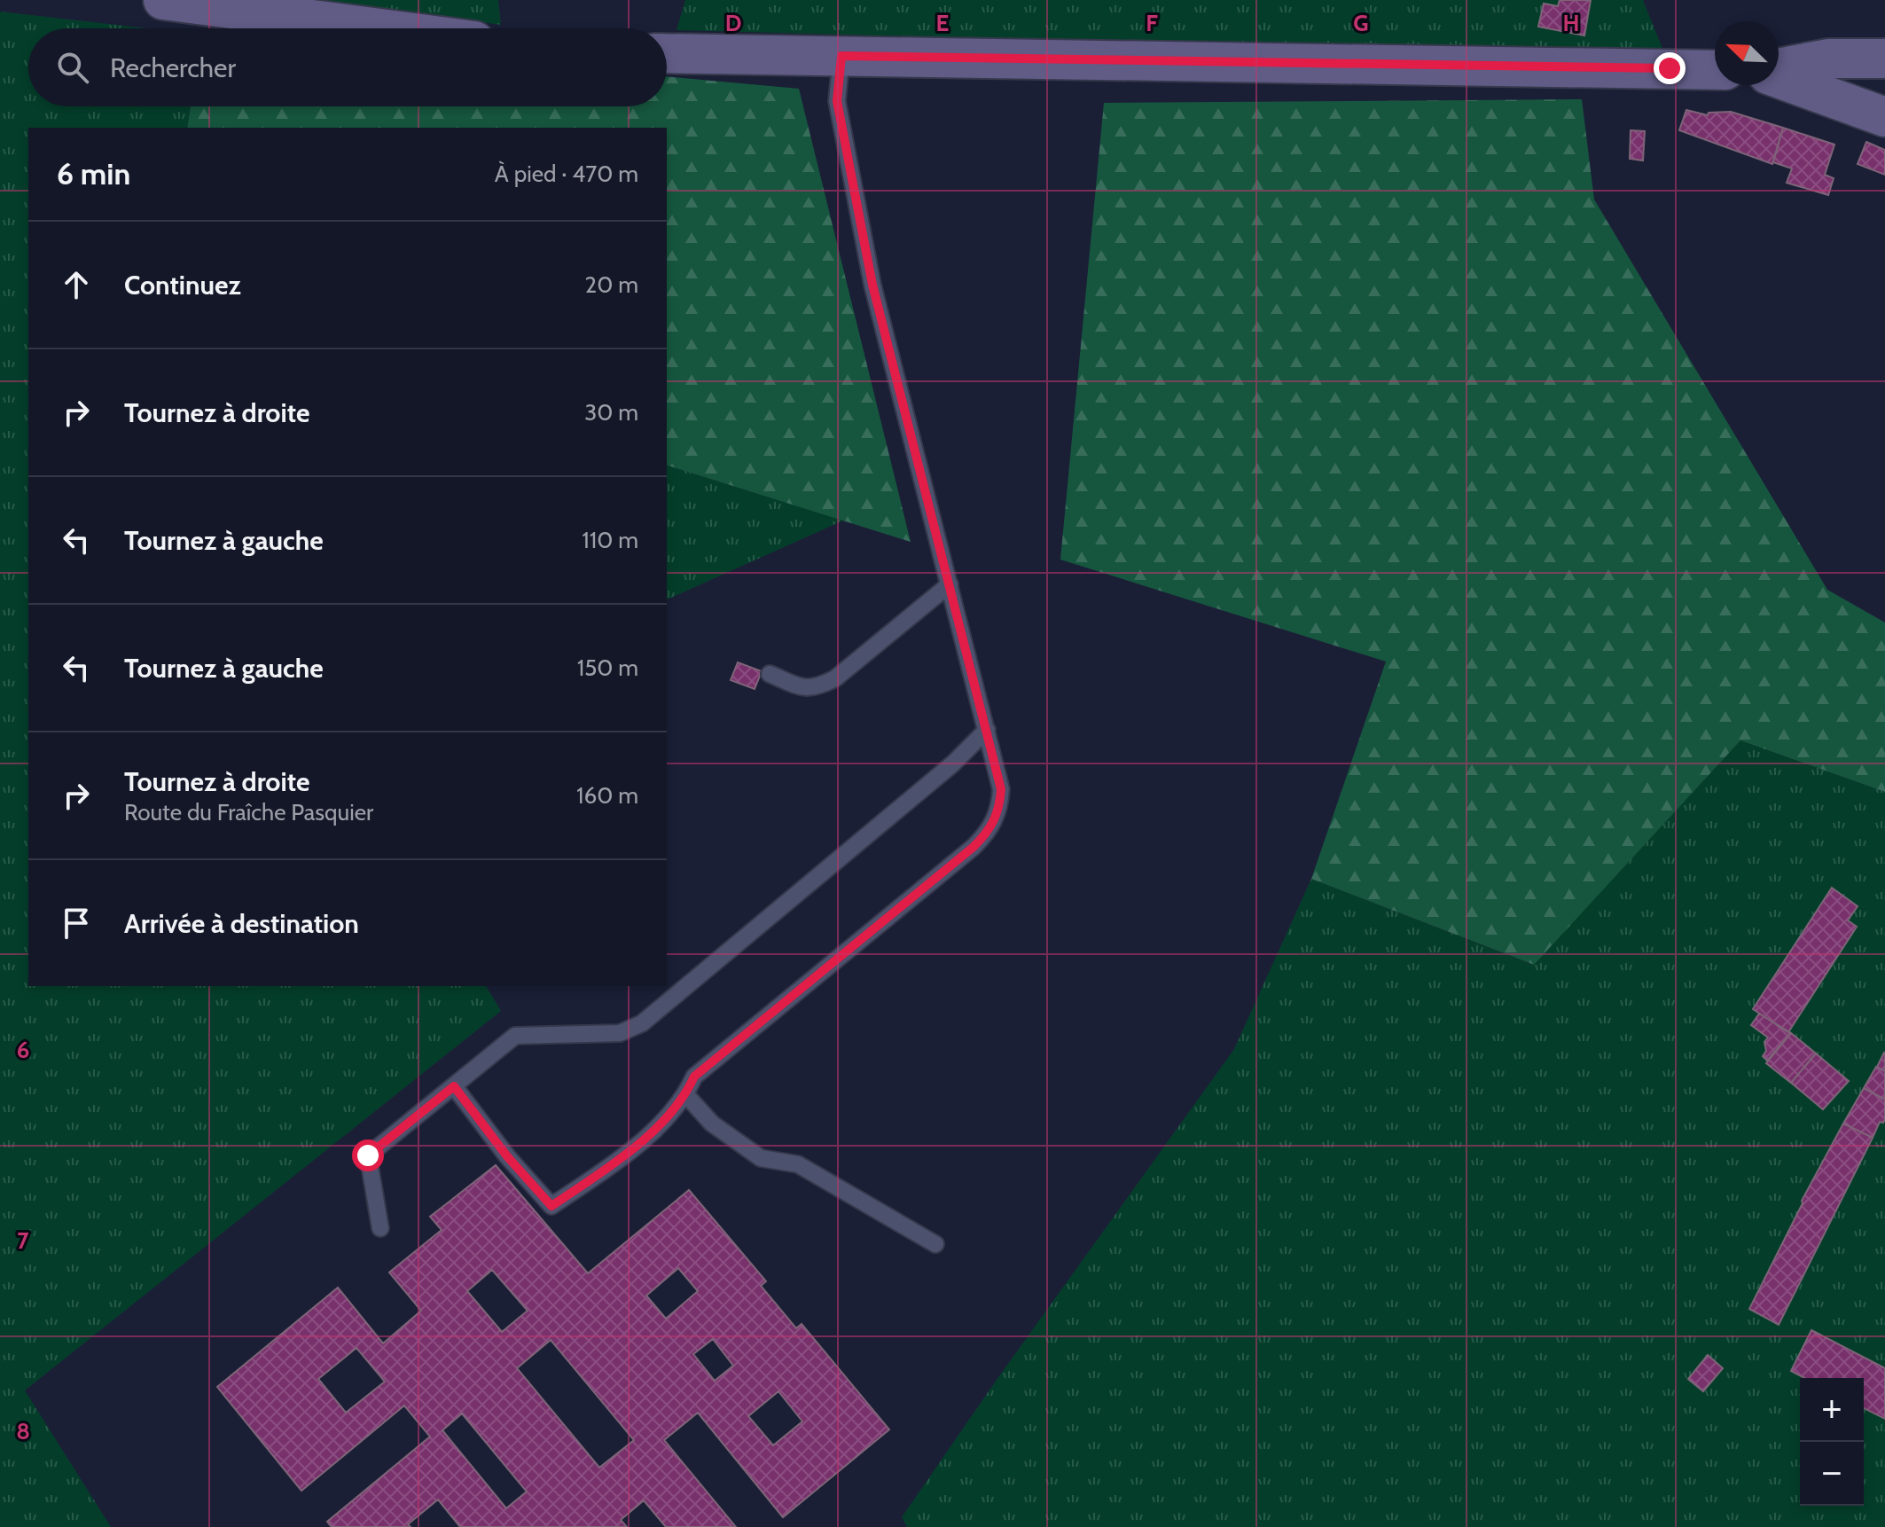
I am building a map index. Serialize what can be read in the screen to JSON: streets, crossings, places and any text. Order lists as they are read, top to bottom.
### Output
{
  "north": "top left",
  "page": {
    "search": "Rechercher",
    "heading": ["6 min", "À pied · 470 m"],
    "list": [
      ["Continuez", "20 m"],
      ["Tournez à droite", "30 m"],
      ["Tournez à gauche", "110 m"],
      ["Tournez à gauche", "150 m"],
      ["Tournez à droite", "Route du Fraîche Pasquier", "160 m"],
      "Arrivée à destination"
    ],
    "map_buttons": ["+", "−"]
  },
  "grid": {
    "columns": [
      "D",
      "E",
      "F",
      "G",
      "H"
    ],
    "rows": ["6", "7", "8"]
  }
}
